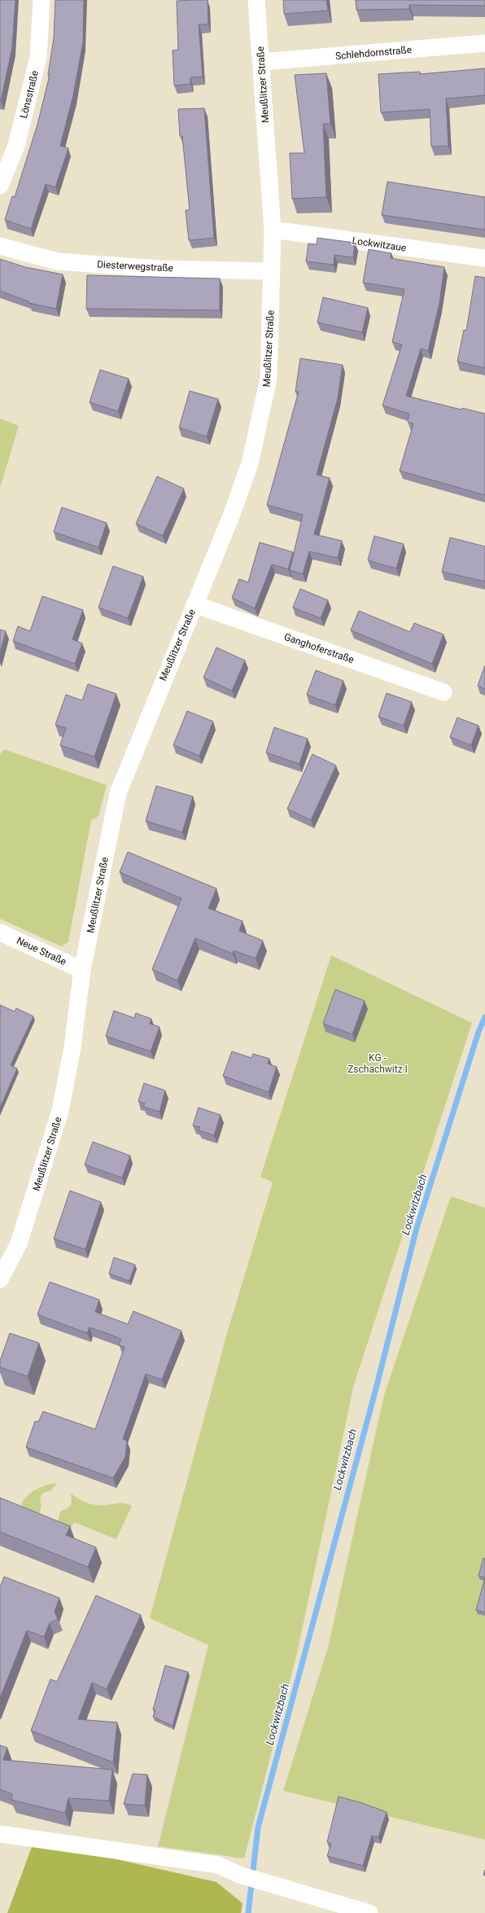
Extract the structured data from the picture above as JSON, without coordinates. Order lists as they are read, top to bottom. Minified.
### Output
{"streets":{"street":["Schlehdornstraße","Meußlitzer Straße","Lönsstraße","Lockwitzaue","Diesterwegstraße","Ganghoferstraße","Neue Straße"]},"crossings":[["Schlehdornstraße","Meußlitzer Straße"],["Meußlitzer Straße","Lockwitzaue"],["Meußlitzer Straße","Diesterwegstraße"],["Meußlitzer Straße","Ganghoferstraße"],["Meußlitzer Straße","Neue Straße"]],"water":["Lockwitzbach"],"parks":["KG - Zschachwitz I"]}
